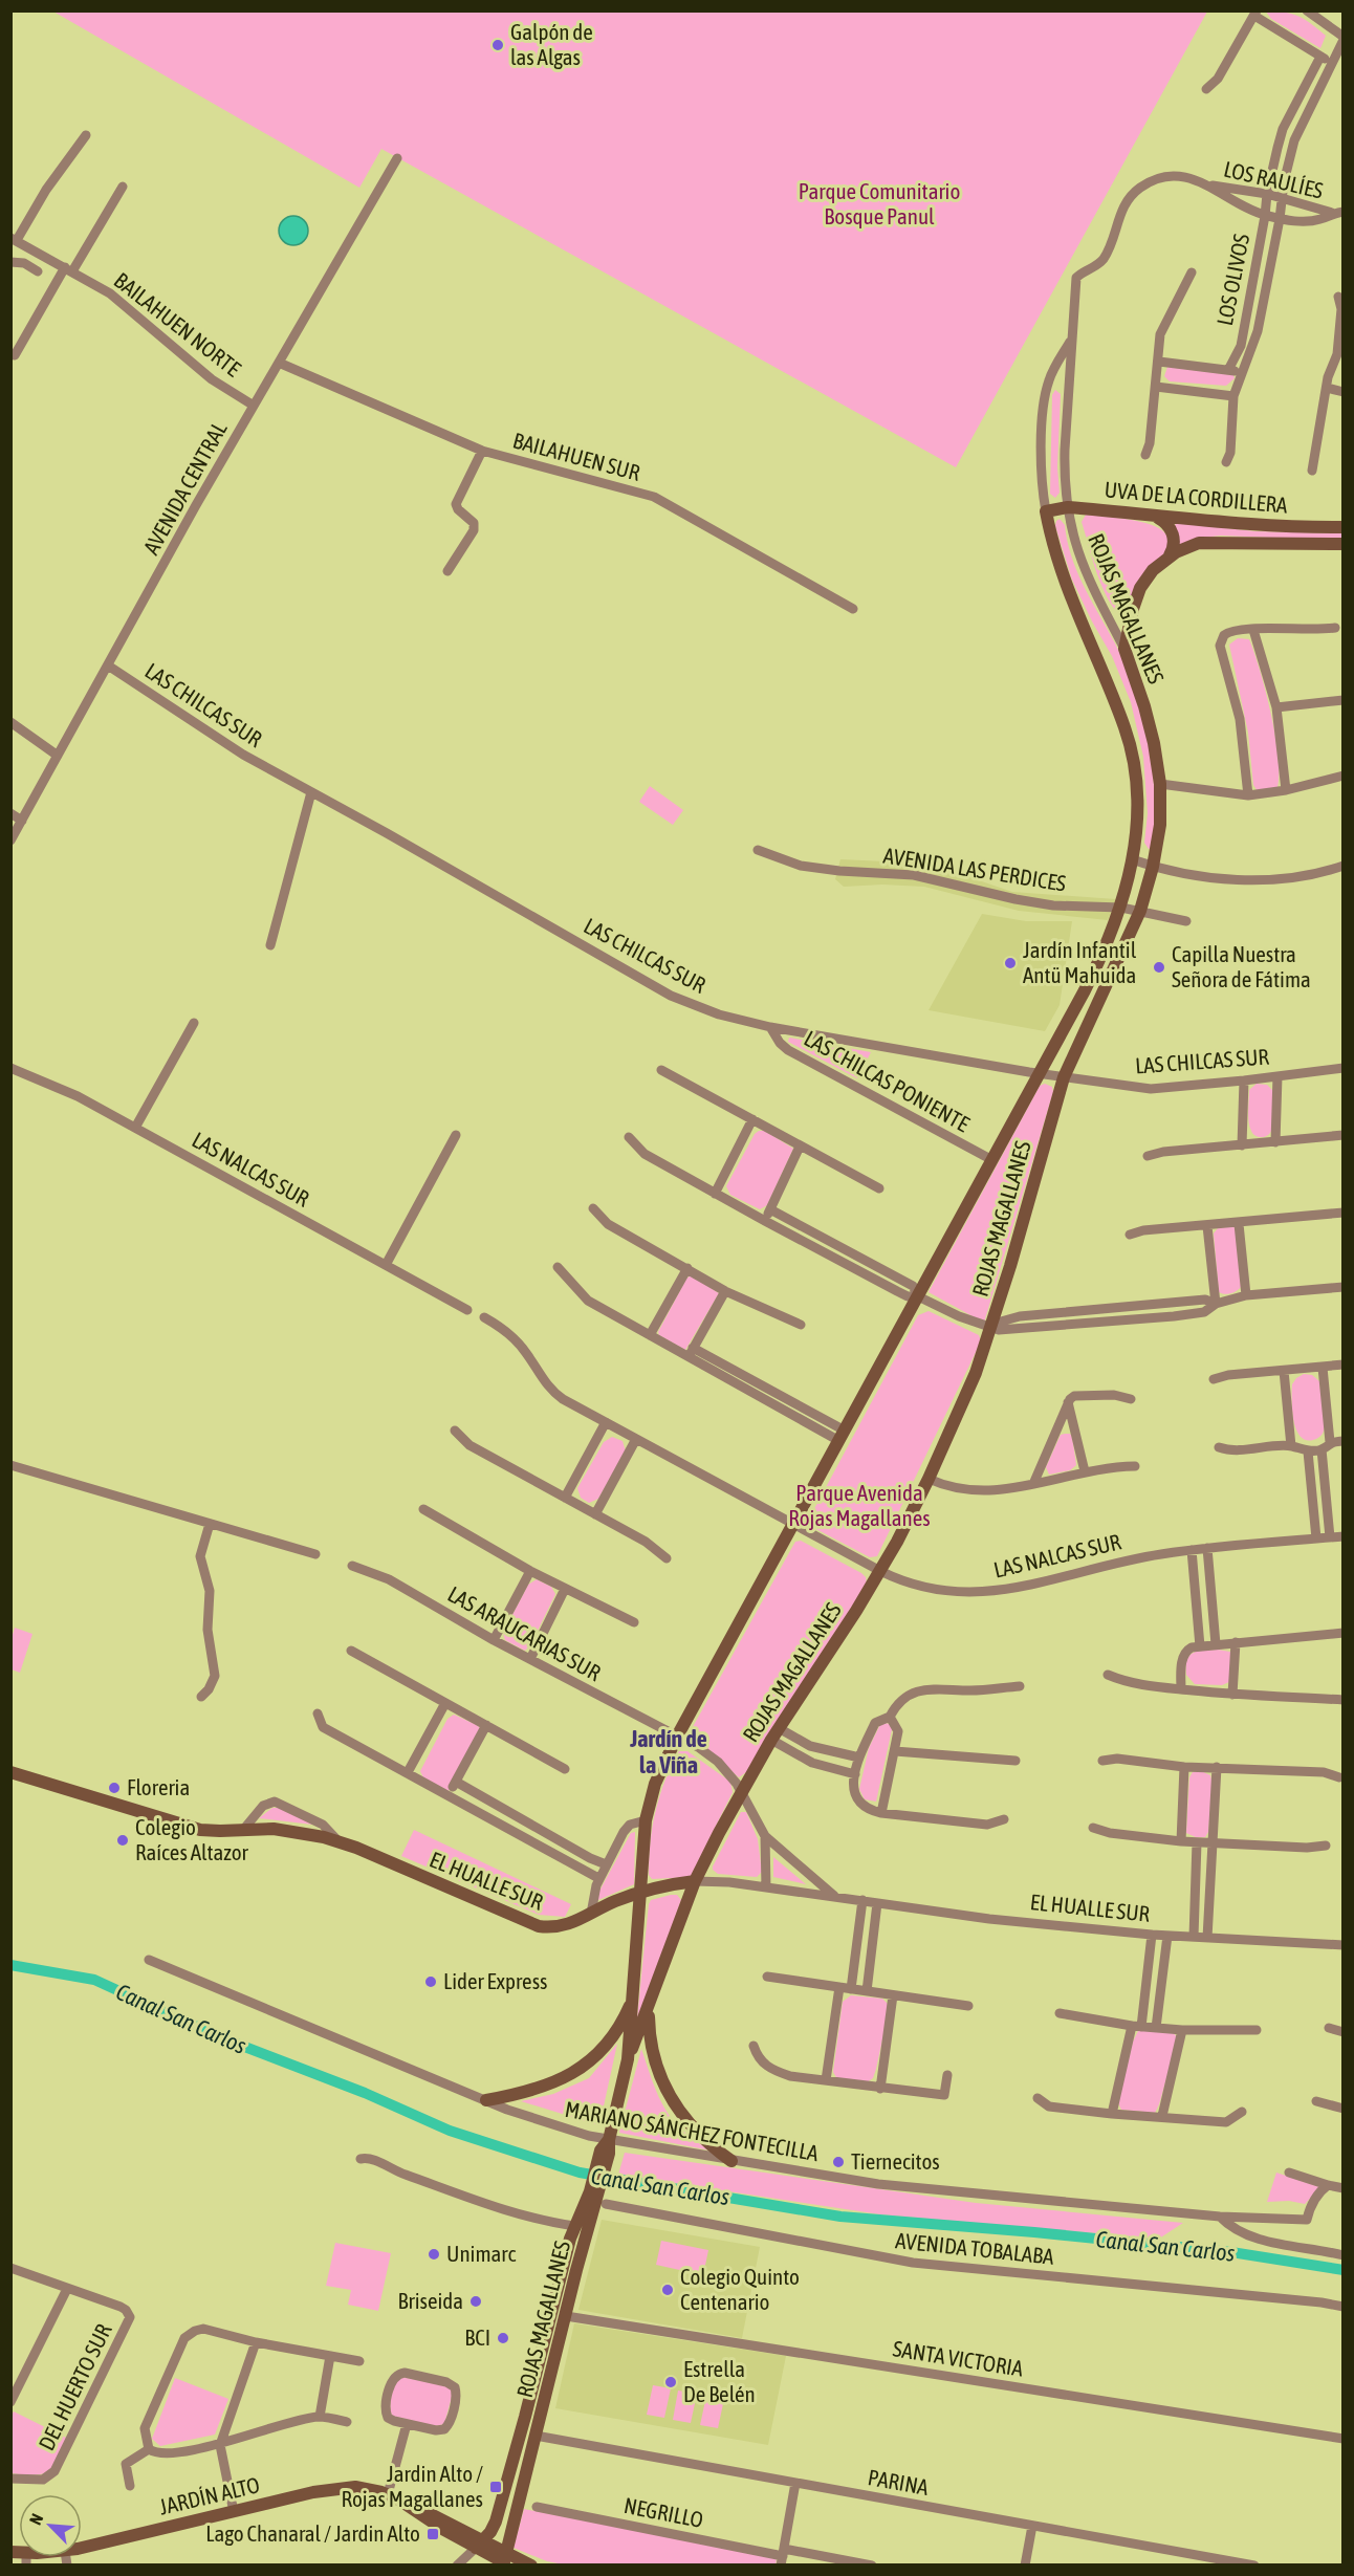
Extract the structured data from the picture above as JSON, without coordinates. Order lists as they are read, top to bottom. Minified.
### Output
{"streets":{"street":["LOS RAULÍES","LOS OLIVOS","BAILAHUEN NORTE","BAILAHUEN SUR","AVENIDA CENTRAL","UVA DE LA CORDILLERA","ROJAS MAGALLANES","LAS CHILCAS SUR","AVENIDA LAS PERDICES","LAS CHILCAS PONIENTE","LAS NALCAS SUR","LAS ARAUCARIAS SUR","EL HUALLE SUR","MARIANO SÁNCHEZ FONTECILLA","AVENIDA TOBALABA","SANTA VICTORIA","DEL HUERTO SUR","PARINA","JARDÍN ALTO","NEGRILLO"]},"crossings":[["LOS RAULÍES","LOS OLIVOS"],["LOS RAULÍES","ROJAS MAGALLANES"],["BAILAHUEN NORTE","AVENIDA CENTRAL"],["BAILAHUEN SUR","AVENIDA CENTRAL"],["AVENIDA CENTRAL","LAS CHILCAS SUR"],["UVA DE LA CORDILLERA","ROJAS MAGALLANES"],["ROJAS MAGALLANES","LAS CHILCAS SUR"],["ROJAS MAGALLANES","AVENIDA LAS PERDICES"],["ROJAS MAGALLANES","LAS CHILCAS PONIENTE"],["ROJAS MAGALLANES","LAS NALCAS SUR"],["ROJAS MAGALLANES","LAS ARAUCARIAS SUR"],["ROJAS MAGALLANES","EL HUALLE SUR"],["ROJAS MAGALLANES","MARIANO SÁNCHEZ FONTECILLA"],["ROJAS MAGALLANES","SANTA VICTORIA"],["ROJAS MAGALLANES","PARINA"],["ROJAS MAGALLANES","JARDÍN ALTO"],["LAS CHILCAS SUR","LAS CHILCAS PONIENTE"]],"districts":["Jardín de la Viña"],"water":["Canal San Carlos"],"parks":["Parque Comunitario Bosque Panul","Parque Avenida Rojas Magallanes"],"places":{"other":["Galpón de las Algas","Jardín Infantil Antü Mahuida","Capilla Nuestra Señora de Fátima","Floreria","Colegio Raíces Altazor","Lider Express","Tiernecitos","Unimarc","Colegio Quinto Centenario","Briseida","BCI","Estrella De Belén"],"transit":["Jardin Alto / Rojas Magallanes","Lago Chanaral / Jardin Alto"]},"north":"top left"}
